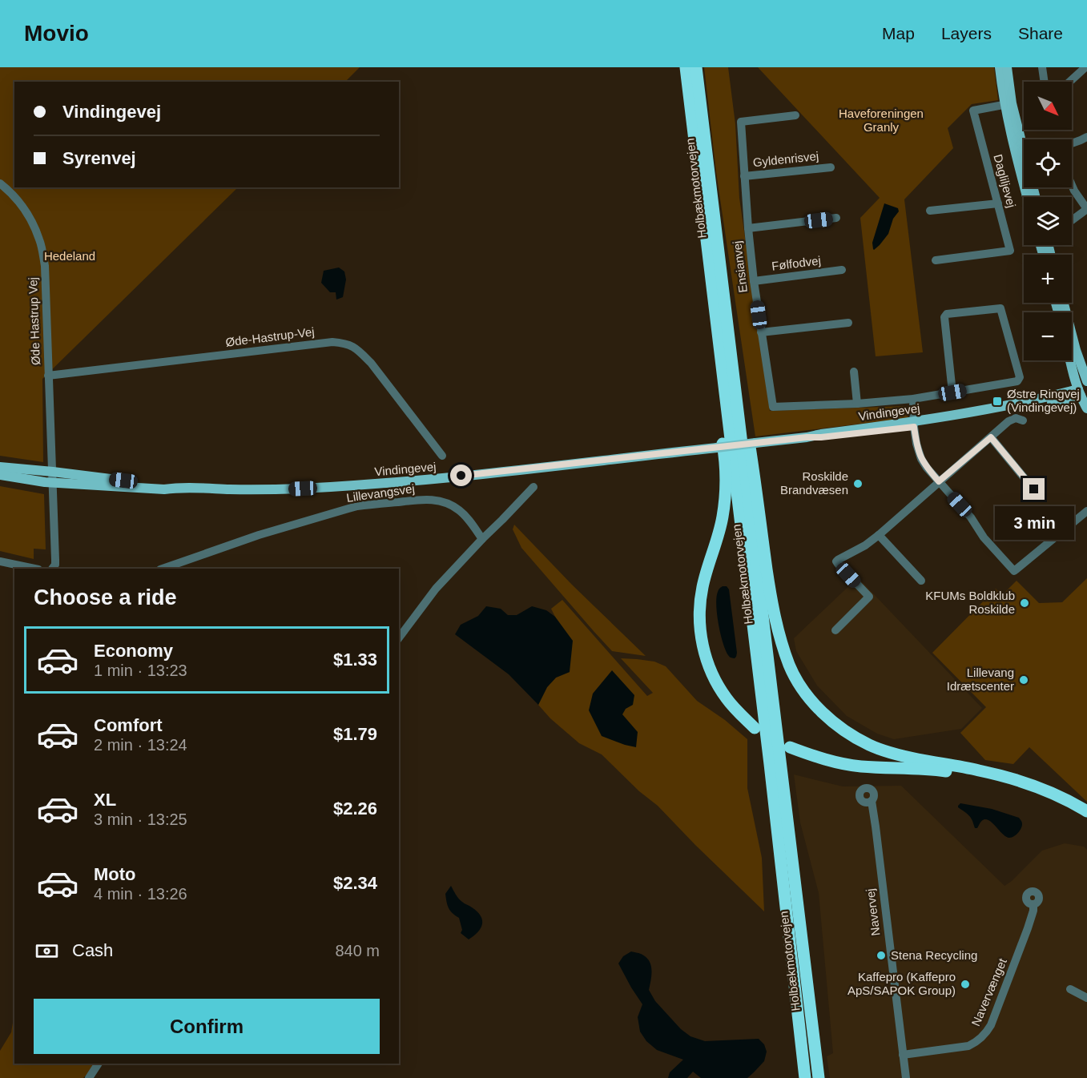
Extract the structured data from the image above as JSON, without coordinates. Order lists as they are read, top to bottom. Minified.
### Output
{"streets":{"highway":["Holbækmotorvejen"],"main road":["Vindingevej"],"street":["Gyldenrisvej","Dagliljevej","Følfodvej","Ensianvej","Øde Hastrup Vej","Øde-Hastrup-Vej","Lillevangsvej","Navervej","Navervænget"]},"crossings":[["Gyldenrisvej","Ensianvej"],["Følfodvej","Ensianvej"],["Øde Hastrup Vej","Øde-Hastrup-Vej"],["Øde Hastrup Vej","Vindingevej"],["Navervej","Navervænget"]],"parks":["Haveforeningen Granly","Hedeland"],"places":{"transit":["Østre Ringvej (Vindingevej)"],"other":["Roskilde Brandvæsen","KFUMs Boldklub Roskilde","Lillevang Idrætscenter","Stena Recycling","Kaffepro (Kaffepro ApS/SAPOK Group)"]},"north":"bottom right","page":{"header":"Movio","nav":["Map","Layers","Share"],"map_buttons":["+","−"],"banner":["Vindingevej","Syrenvej"],"bubble":"3 min","heading":"Choose a ride","list":[{"name":"Economy","note":"1 min · 13:23","value":"$1.33"},{"name":"Comfort","note":"2 min · 13:24","value":"$1.79"},{"name":"XL","note":"3 min · 13:25","value":"$2.26"},{"name":"Moto","note":"4 min · 13:26","value":"$2.34"}],"pay":["Cash","840 m"],"buttons":"Confirm"}}
